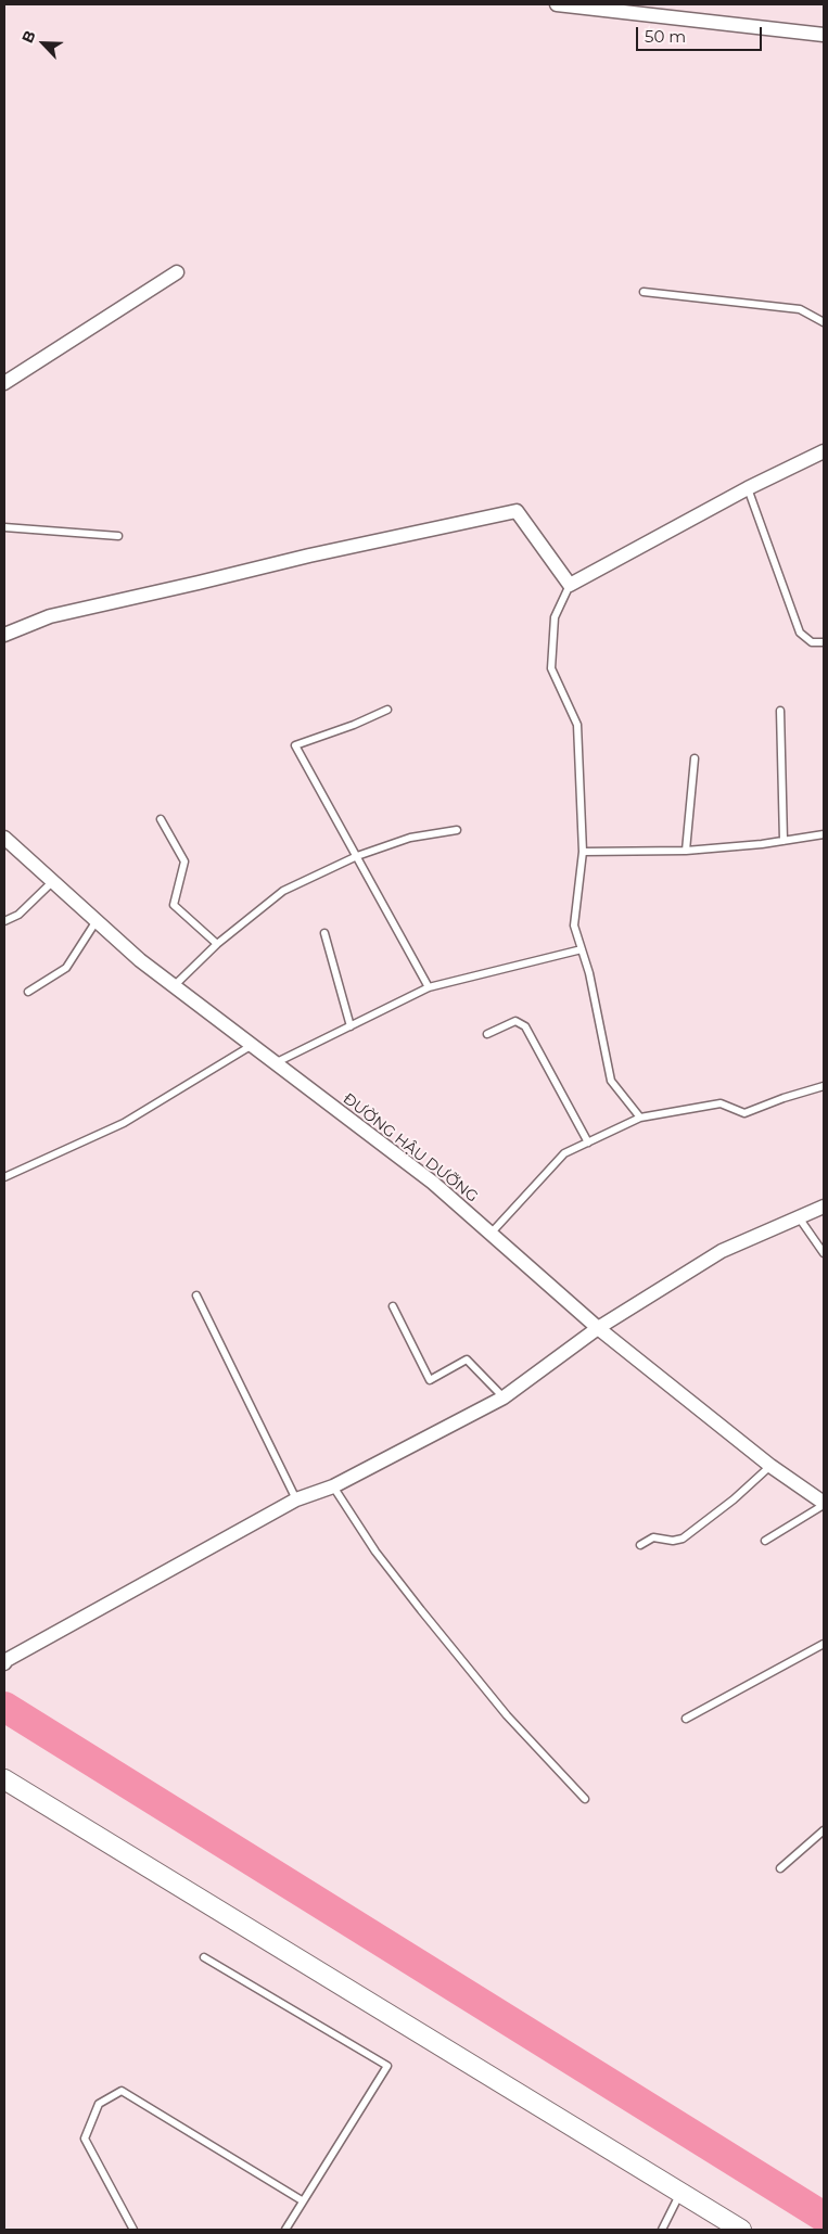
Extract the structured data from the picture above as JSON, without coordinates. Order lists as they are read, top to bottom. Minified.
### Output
{"streets":{"street":["ĐƯỜNG HẬU DƯỠNG"]},"scale_bar":"50 m","north":"top left"}
